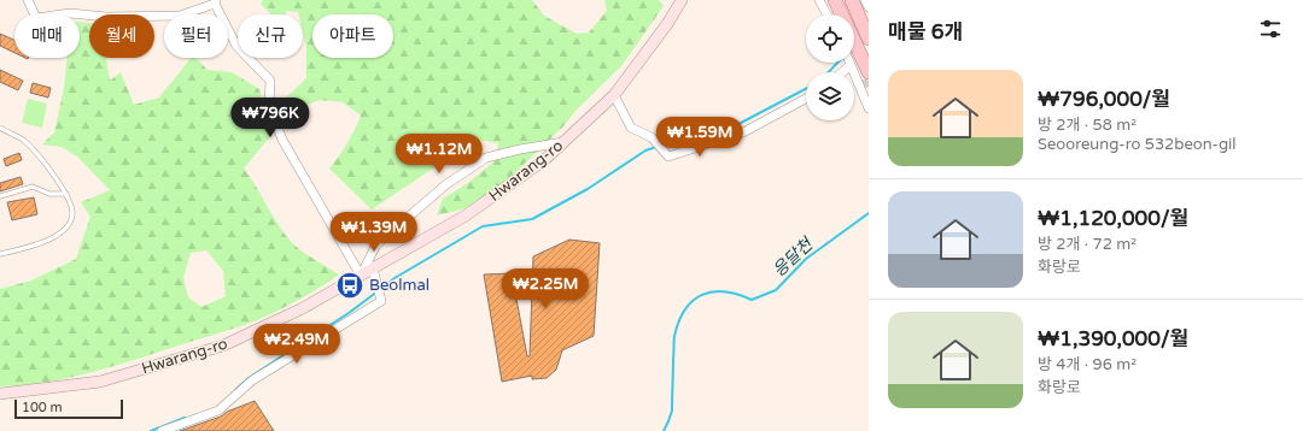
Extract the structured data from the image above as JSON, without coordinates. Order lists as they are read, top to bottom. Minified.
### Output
{"streets":{"main road":["Hwarang-ro"]},"water":["응달천"],"places":{"bus stop":["Beolmal"]},"scale_bar":"100 m","page":{"heading":"매물 6개","chip":["매매","월세","필터","신규","아파트"],"list":[{"name":"₩796,000/월","note":"방 2개 · 58 m² · Seooreung-ro 532beon-gil"},{"name":"₩1,120,000/월","note":"방 2개 · 72 m² · 화랑로"},{"name":"₩1,390,000/월","note":"방 4개 · 96 m² · 화랑로"}],"price":["₩796K","₩1.59M","₩1.12M","₩1.39M","₩2.25M","₩2.49M"],"scale":"100 m"}}
